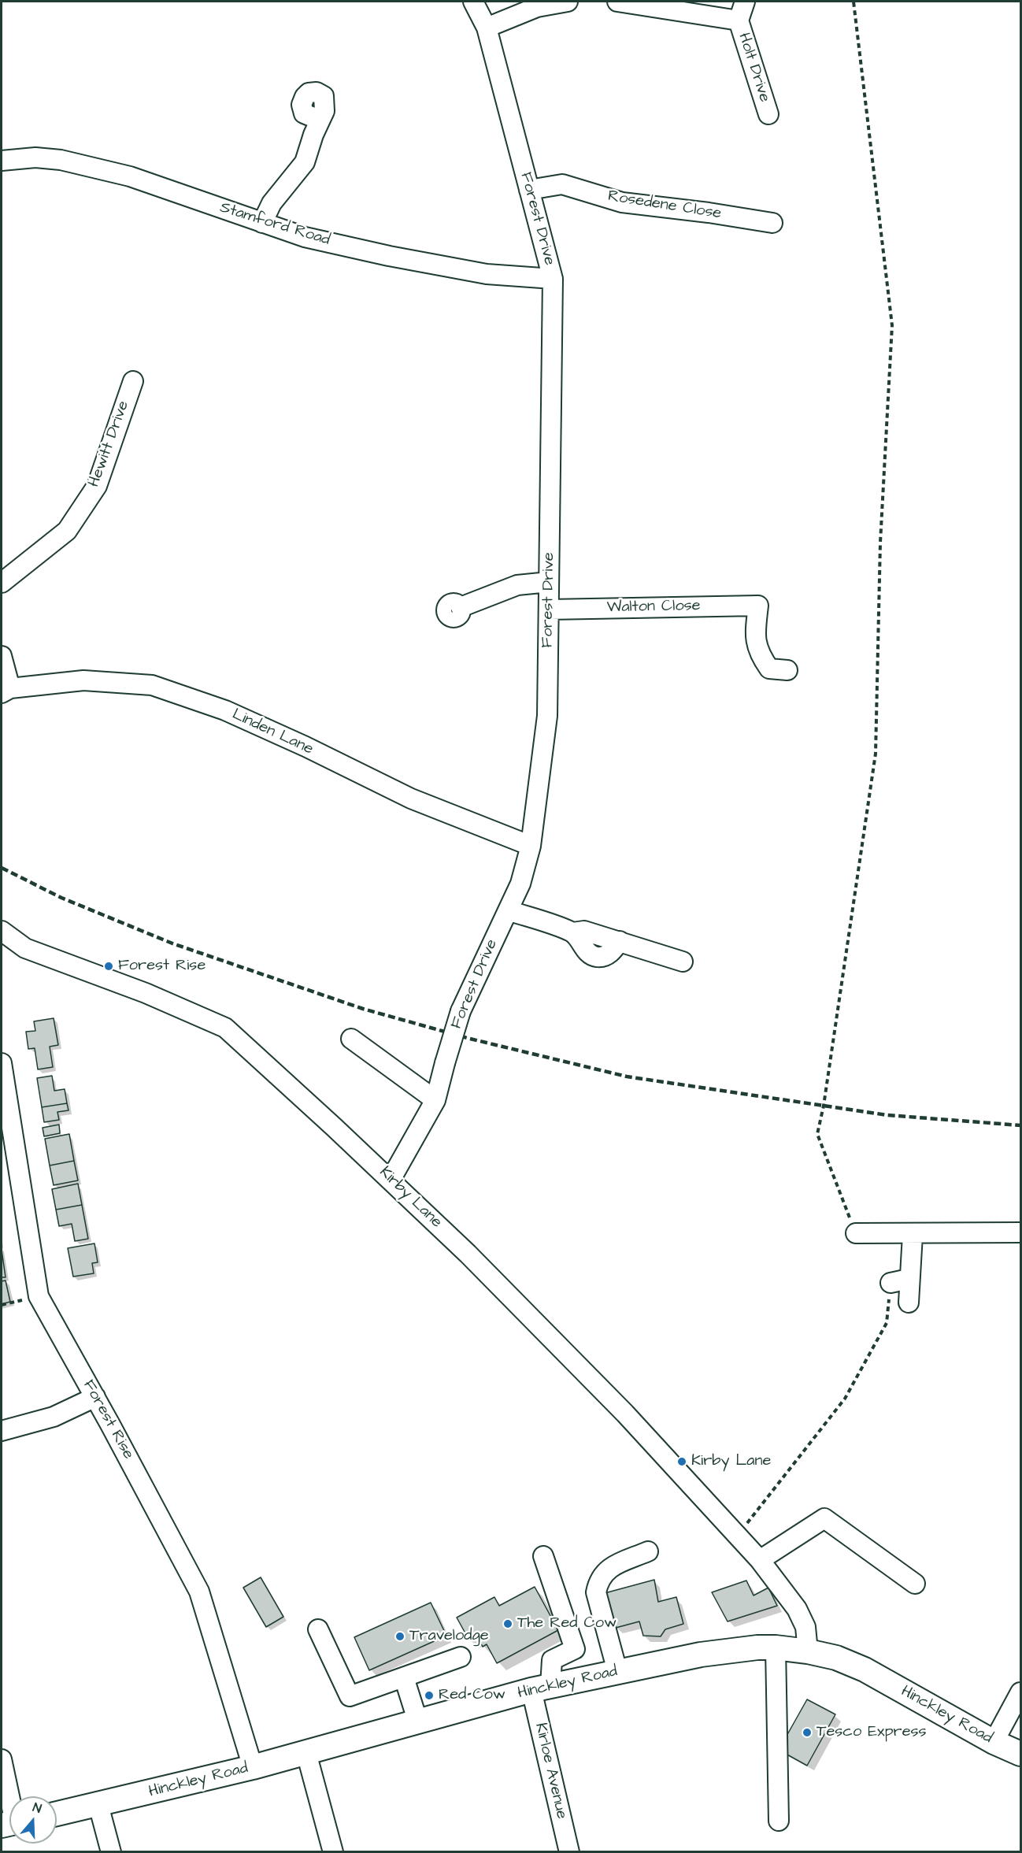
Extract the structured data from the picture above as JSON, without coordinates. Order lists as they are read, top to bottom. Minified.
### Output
{"streets":{"main road":["Hinckley Road"],"street":["Holt Drive","Rosedene Close","Forest Drive","Stamford Road","Hewitt Drive","Walton Close","Linden Lane","Kirby Lane","Forest Rise","Kirloe Avenue"]},"crossings":[["Rosedene Close","Forest Drive"],["Forest Drive","Stamford Road"],["Forest Drive","Walton Close"],["Forest Drive","Linden Lane"],["Forest Drive","Kirby Lane"],["Kirby Lane","Hinckley Road"],["Forest Rise","Hinckley Road"],["Hinckley Road","Kirloe Avenue"]],"places":["Forest Rise","Kirby Lane","The Red Cow","Travelodge","Red Cow","Tesco Express"],"north":"top"}
